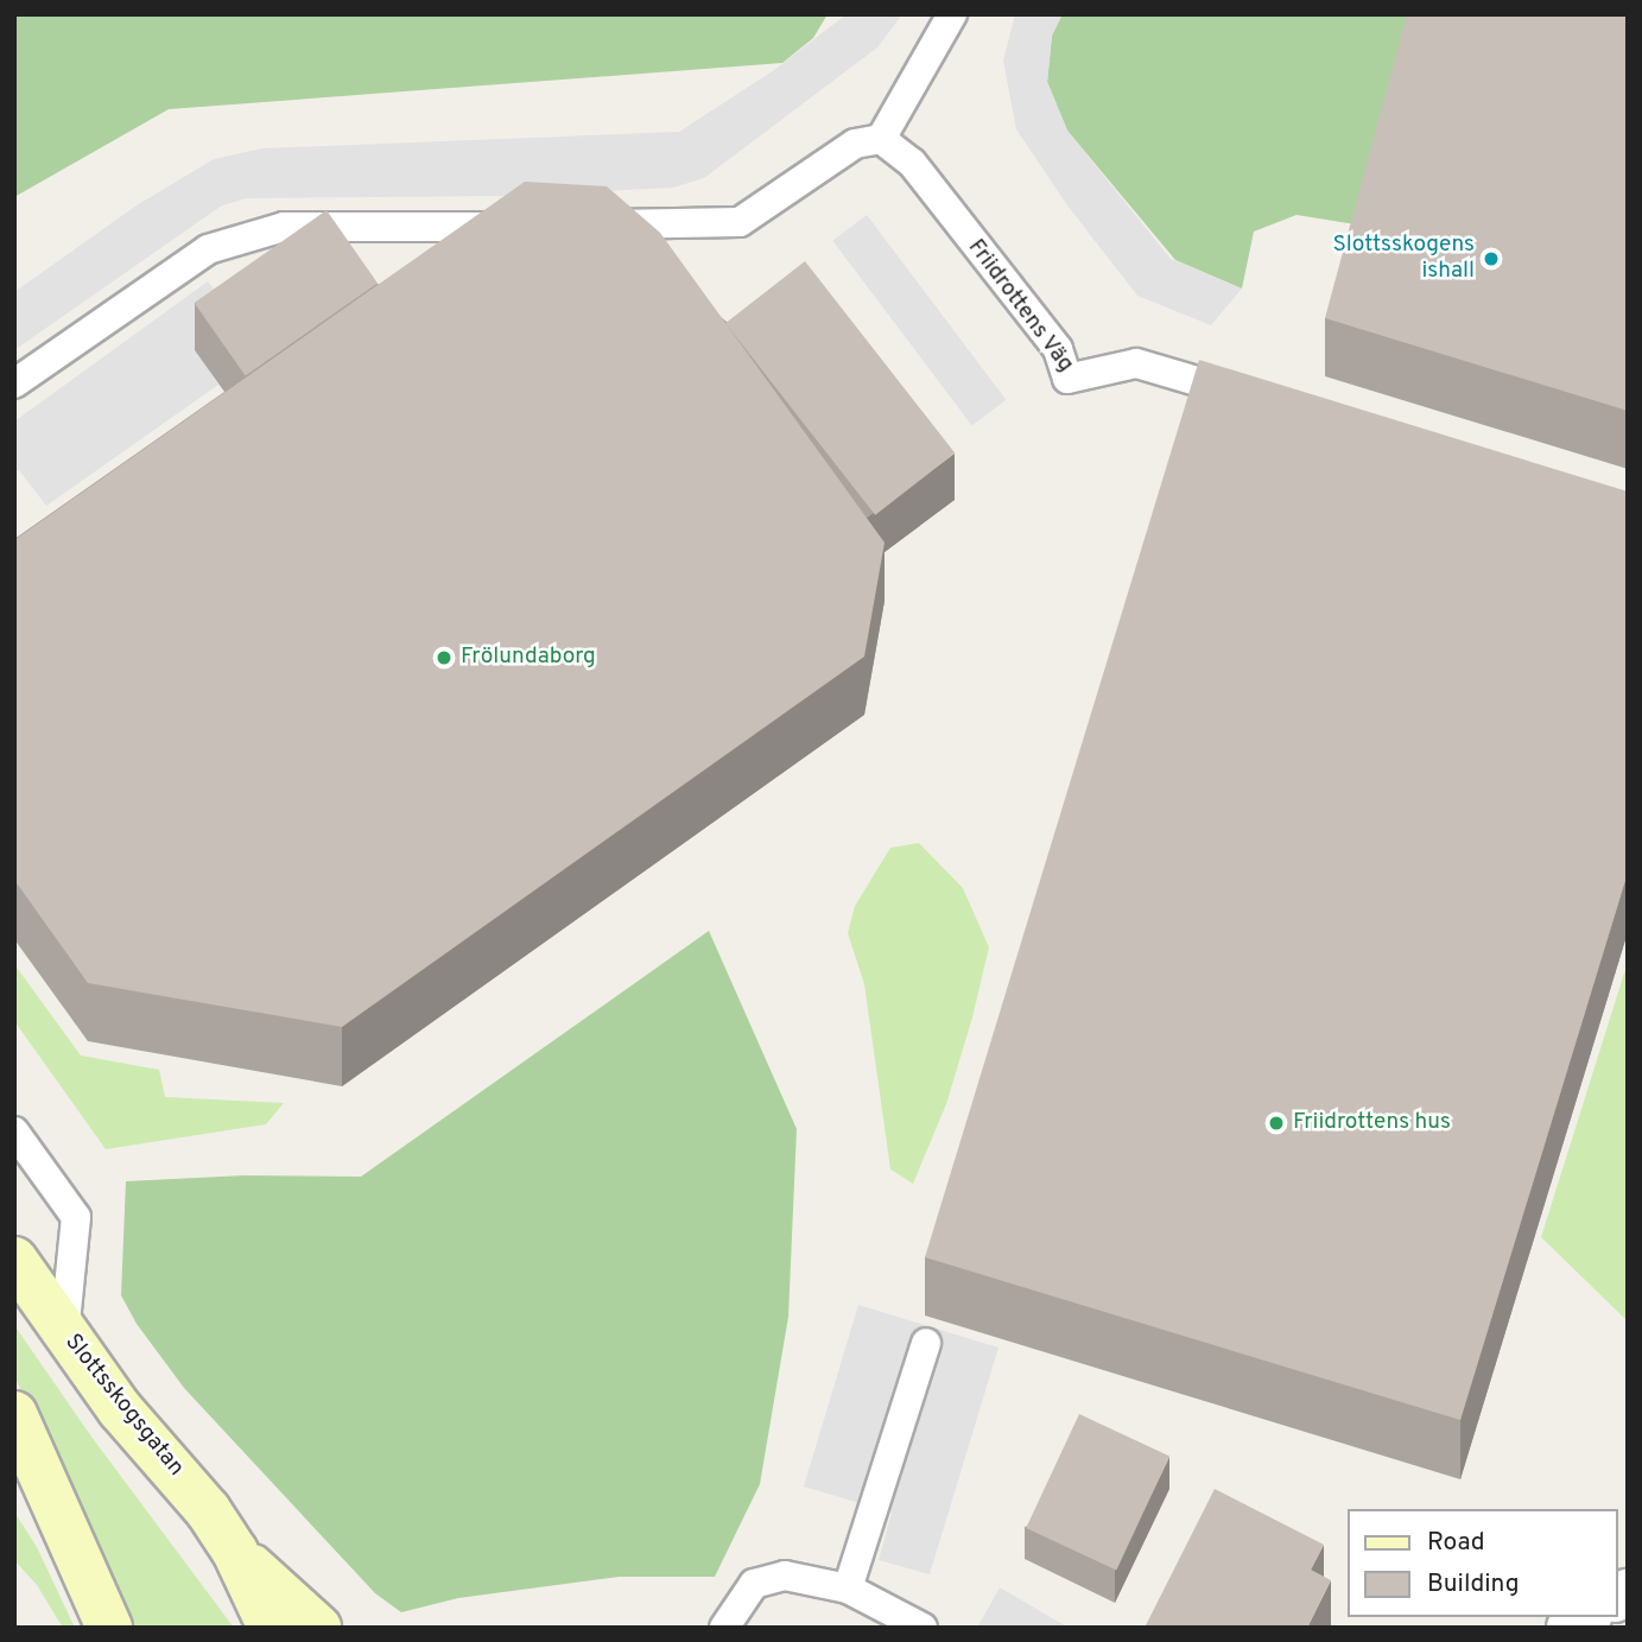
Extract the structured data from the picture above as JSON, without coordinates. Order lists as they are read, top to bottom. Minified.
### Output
{"streets":{"main road":["Slottsskogsgatan"],"lane":["Friidrottens Väg"]},"places":["Slottsskogens ishall","Frölundaborg","Friidrottens hus"],"legend":["Road","Building"]}
